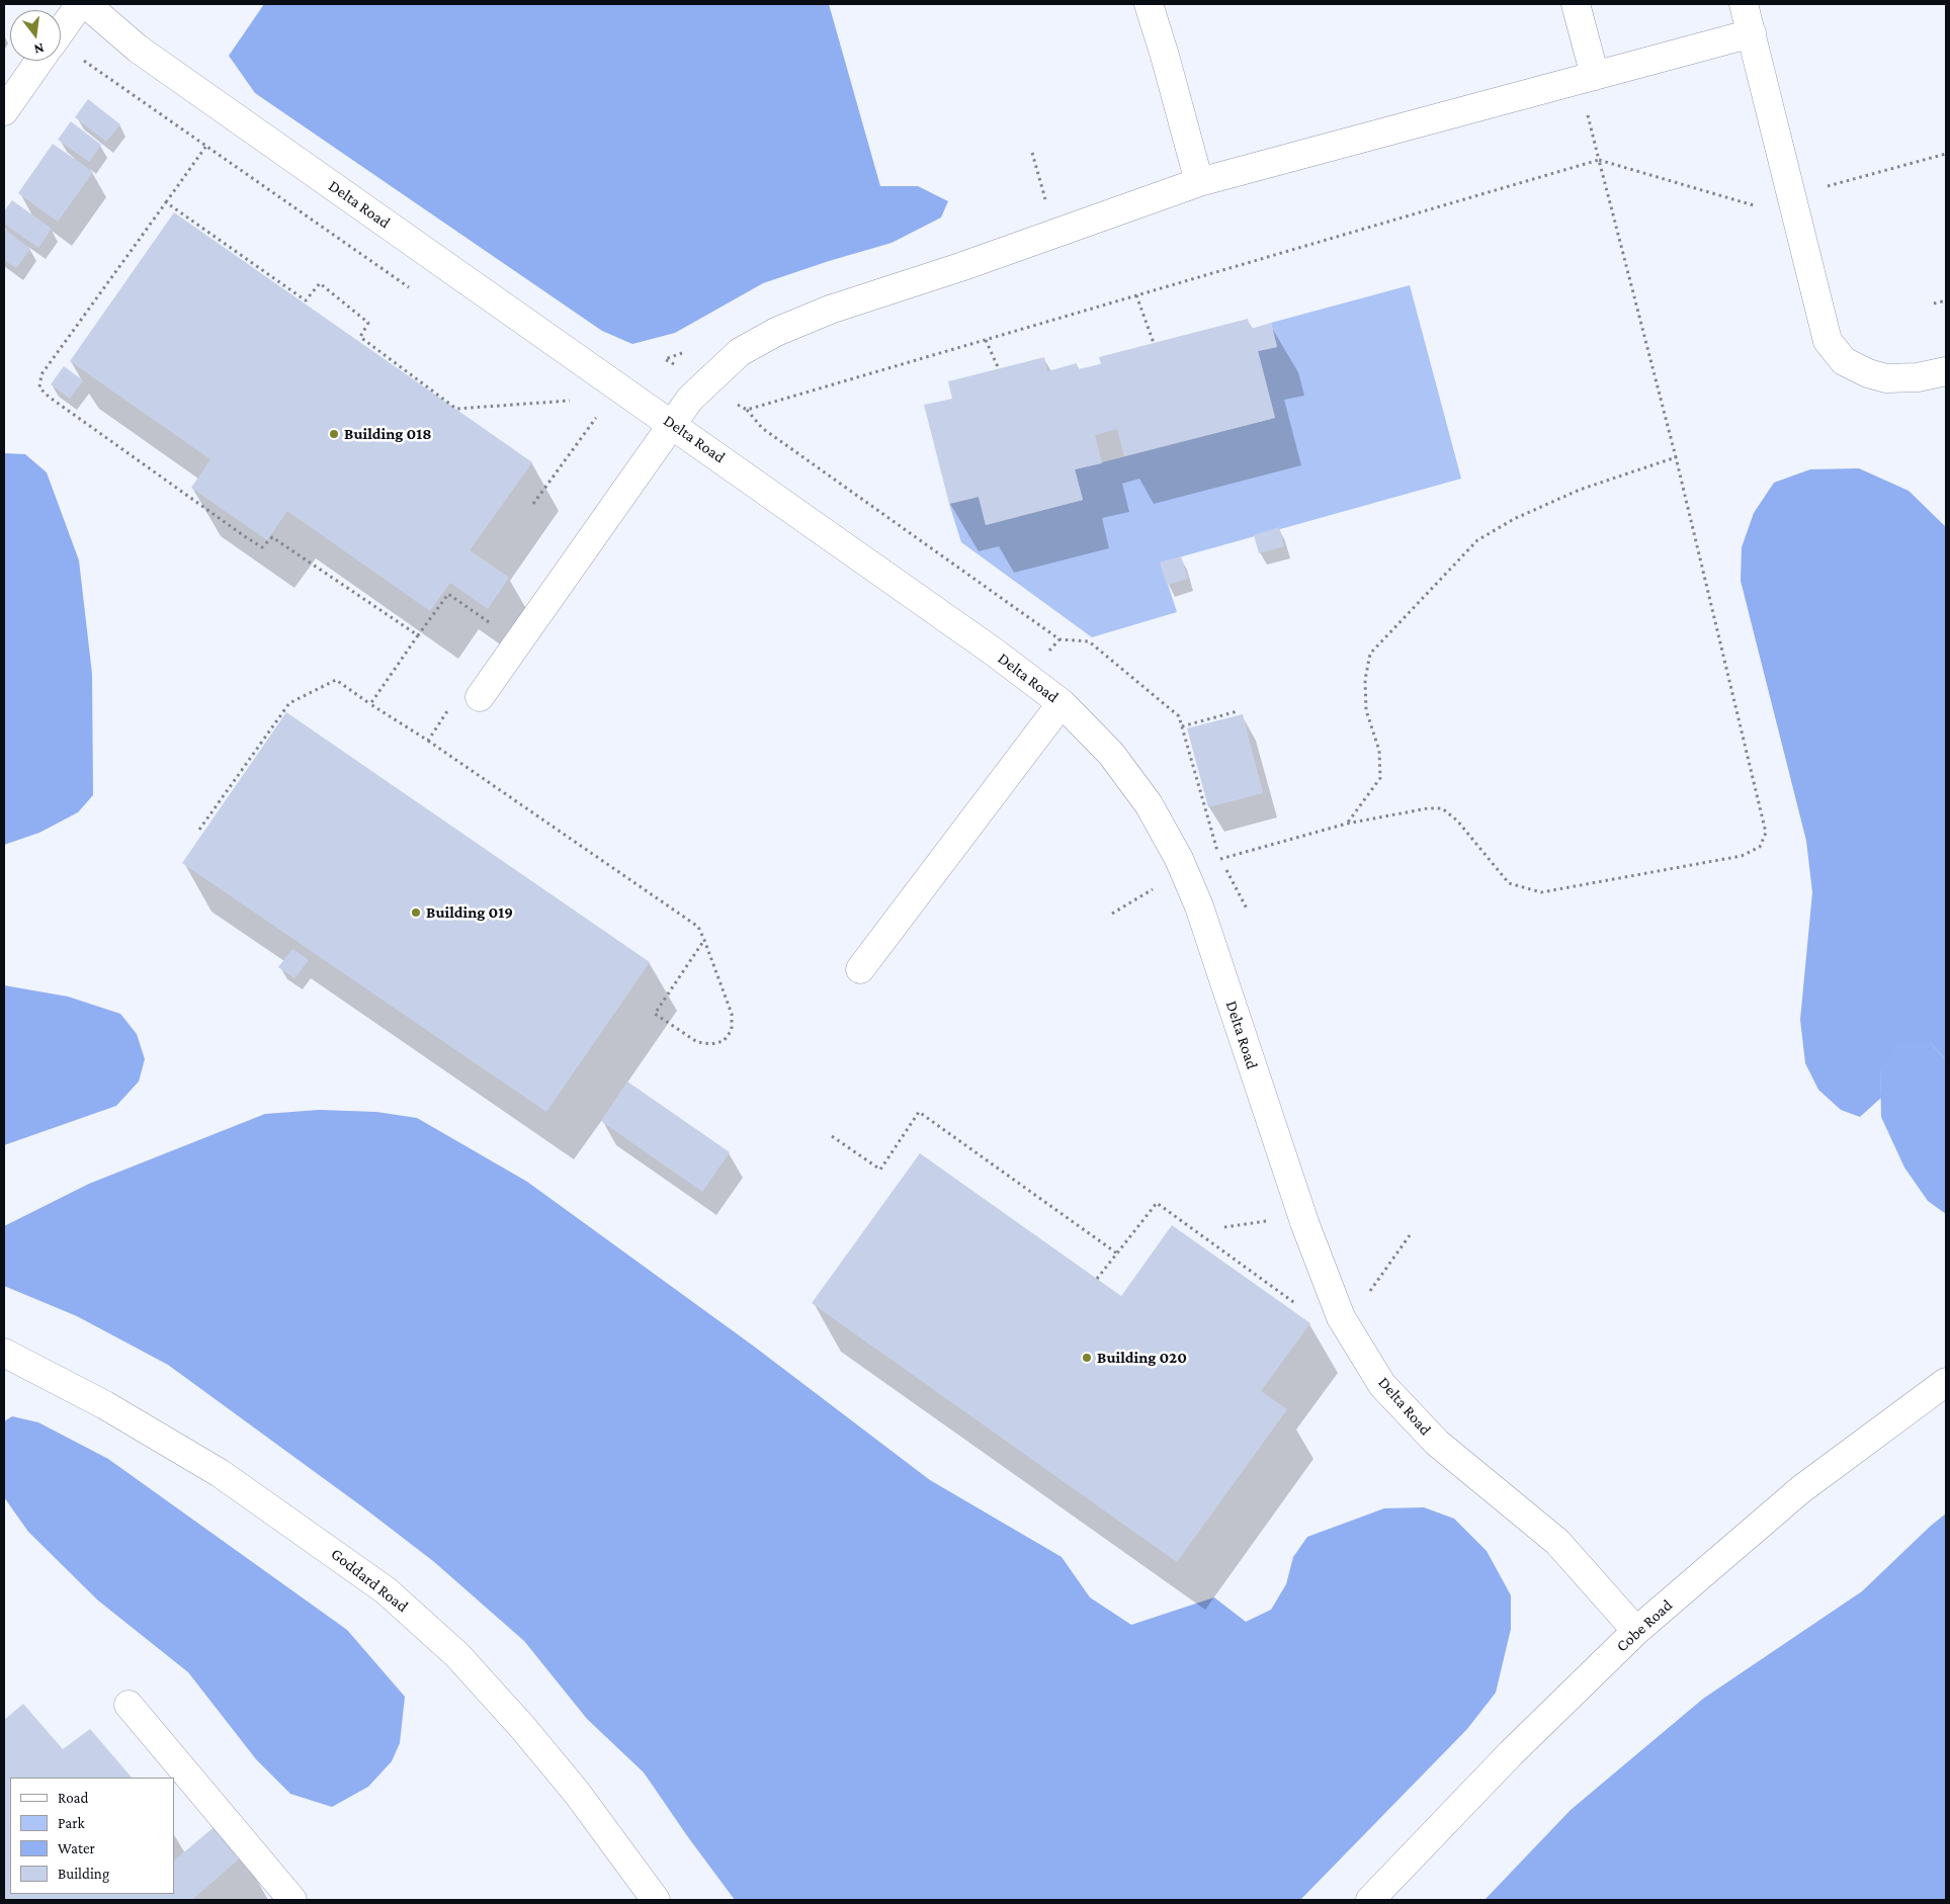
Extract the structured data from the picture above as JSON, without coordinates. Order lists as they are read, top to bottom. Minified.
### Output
{"streets":{"street":["Delta Road","Goddard Road","Cobe Road"]},"crossings":[["Delta Road","Cobe Road"]],"places":["Building 018","Building 019","Building 020"],"legend":["Road","Park","Water","Building"],"north":"bottom"}
